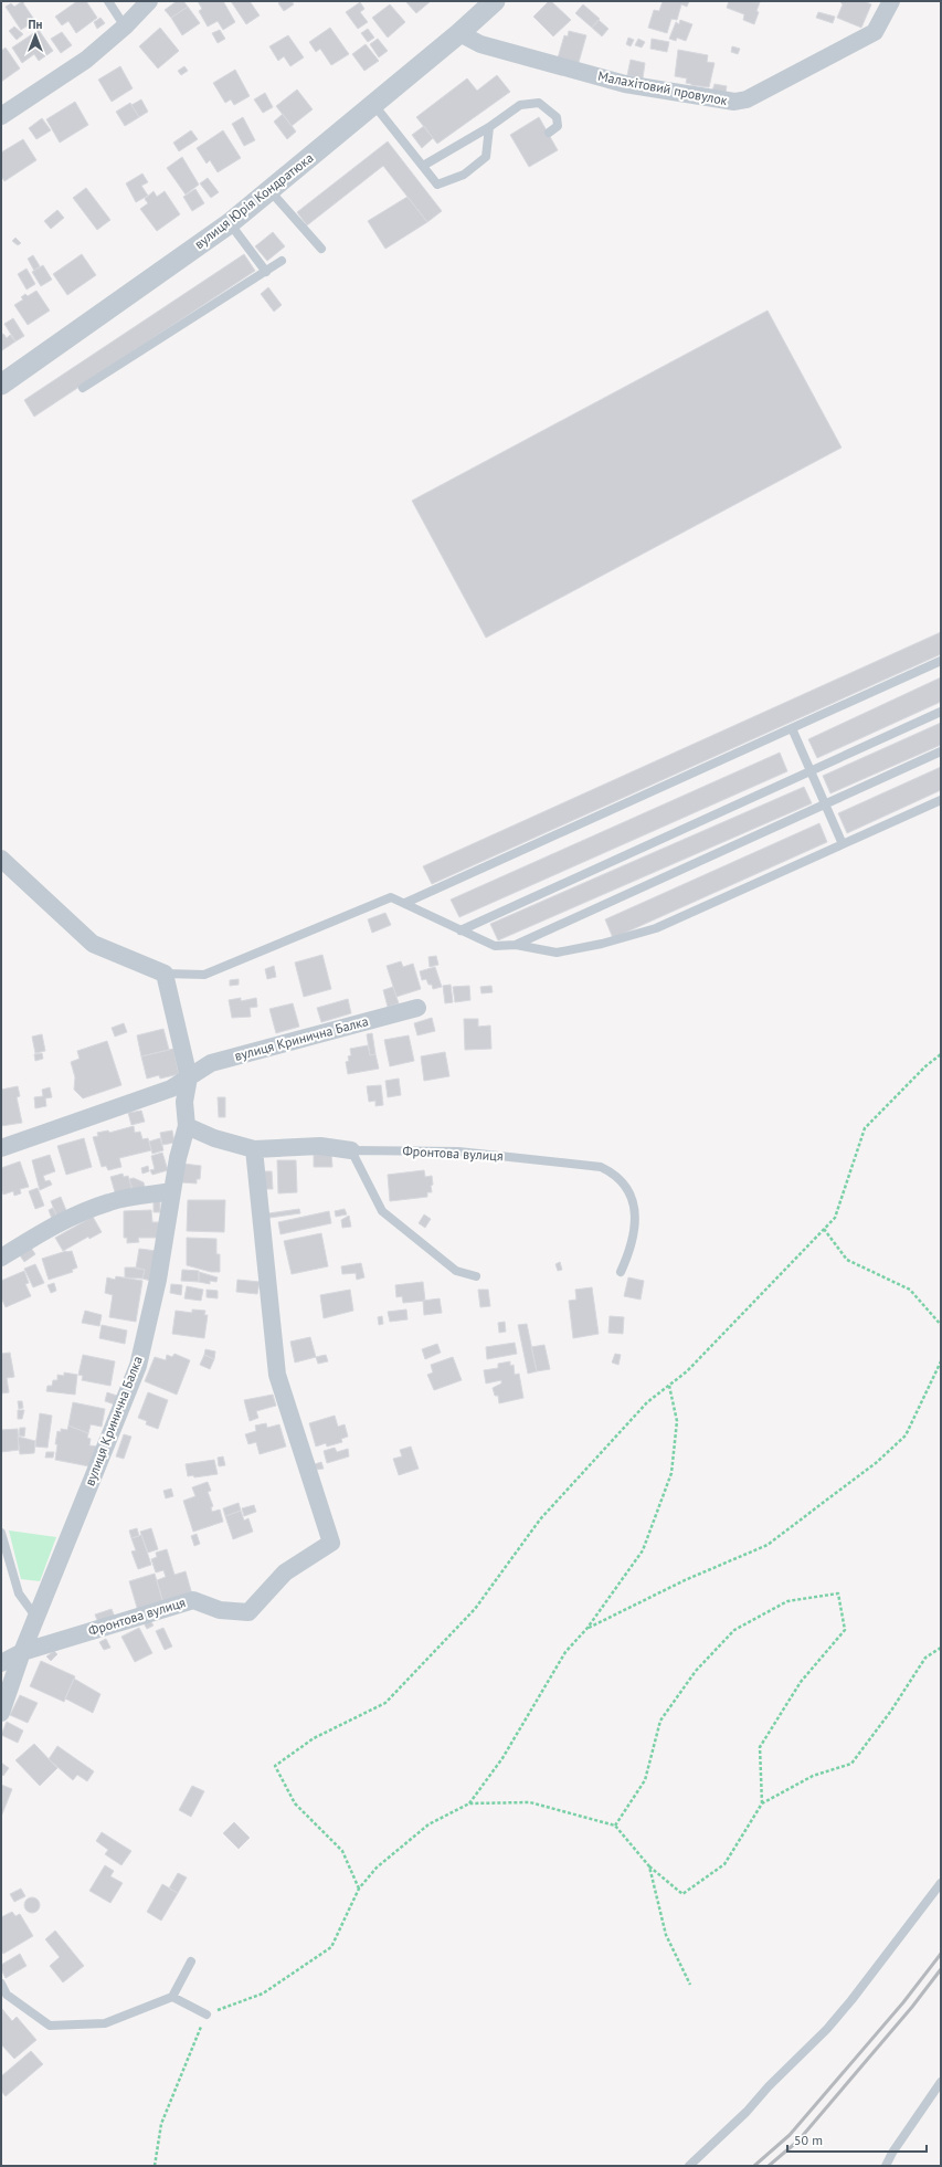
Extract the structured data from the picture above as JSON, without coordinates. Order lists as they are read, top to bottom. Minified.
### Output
{"streets":{"street":["Малахітовий провулок","вулиця Юрія Кондратюка","вулиця Кринична Балка","Фронтова вулиця"]},"crossings":[["Малахітовий провулок","вулиця Юрія Кондратюка"],["вулиця Кринична Балка","Фронтова вулиця"]],"scale_bar":"50 m","north":"top"}
